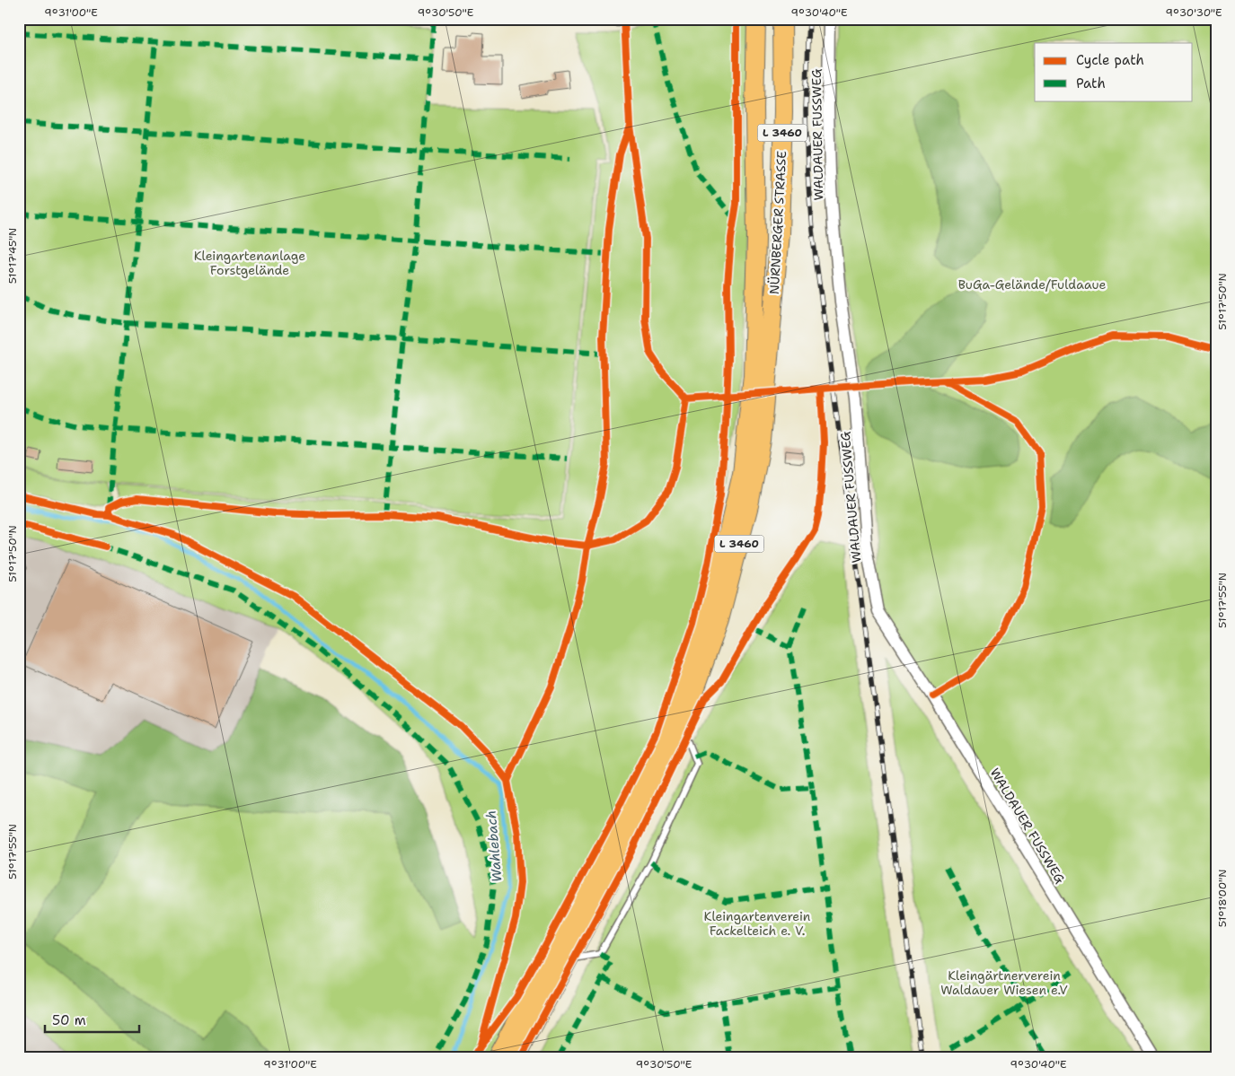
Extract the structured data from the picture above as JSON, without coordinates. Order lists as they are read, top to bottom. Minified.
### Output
{"streets":{"main road":["L 3460","NÜRNBERGER STRASSE"],"street":["WALDAUER FUSSWEG"]},"crossings":[["L 3460","NÜRNBERGER STRASSE"]],"water":["Wahlebach"],"parks":["Kleingartenanlage Forstgelände","BuGa-Gelände/Fuldaaue","Kleingartenverein Fackelteich e. V.","Kleingärtnerverein Waldauer Wiesen e.V"],"legend":["Cycle path","Path"],"scale_bar":"50 m","coordinates":["9°31'00\"E","9°30'50\"E","9°30'40\"E","9°30'30\"E","51°17'45\"N","51°17'50\"N","51°17'55\"N","51°18'00\"N"]}
